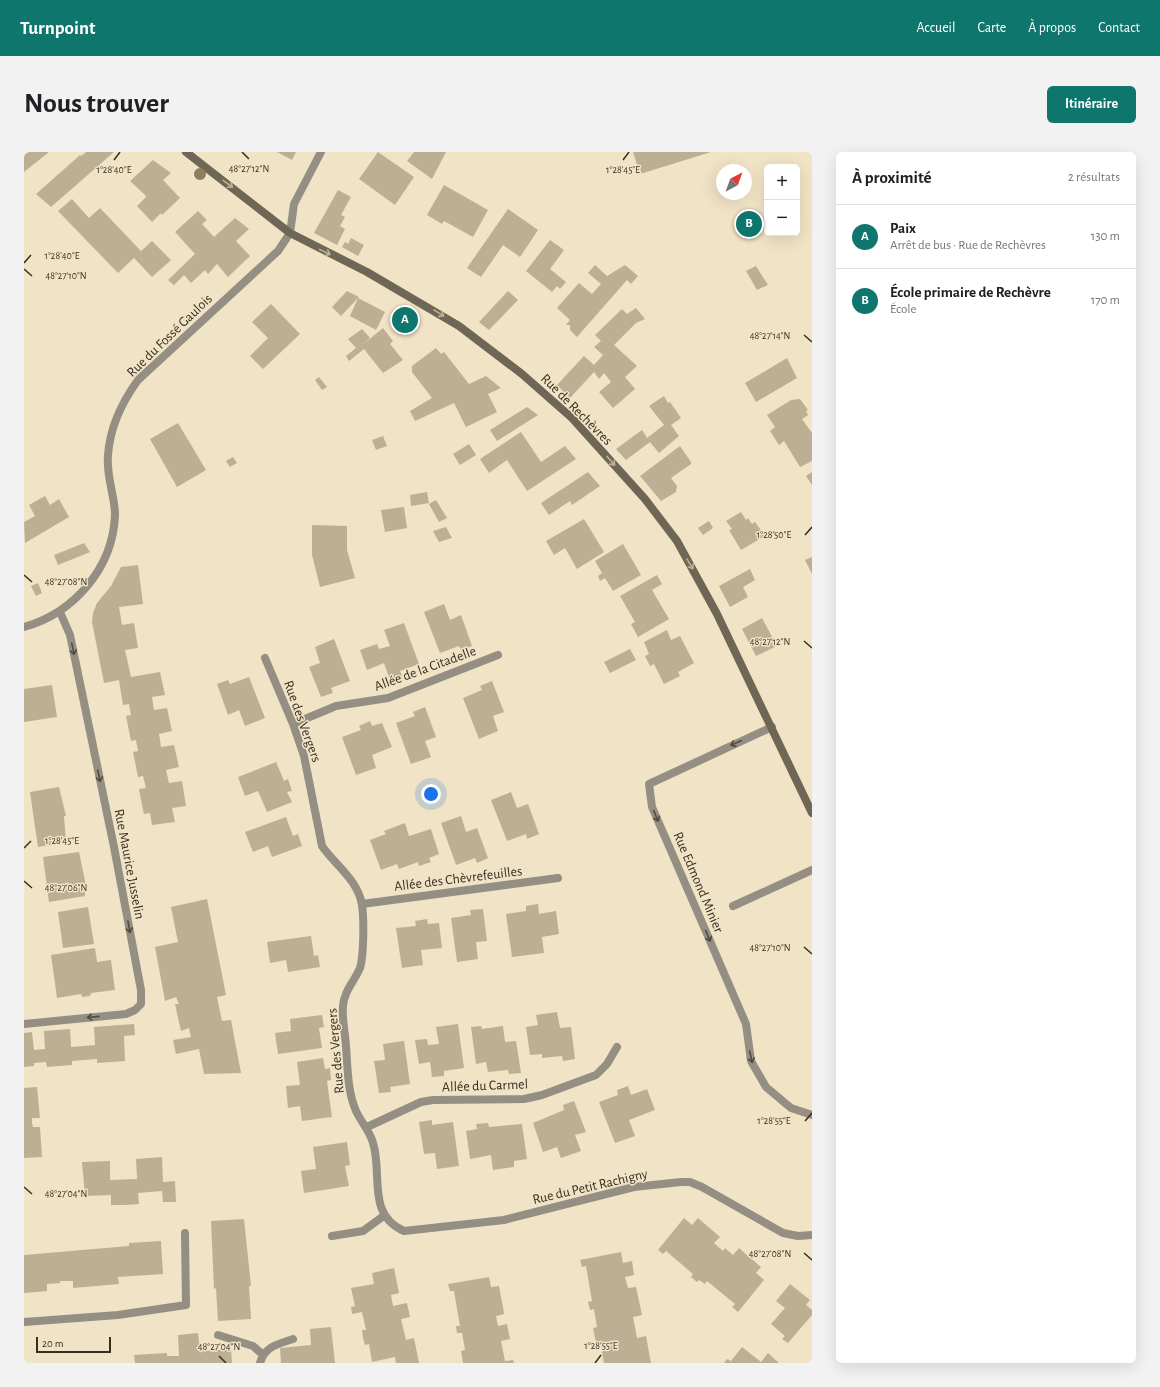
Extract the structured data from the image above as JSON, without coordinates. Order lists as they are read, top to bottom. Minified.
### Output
{"streets":{"street":["Rue du Fossé Gaulois","Rue de Rechèvres","Allée de la Citadelle","Rue des Vergers","Rue Maurice Jusselin","Allée des Chèvrefeuilles","Rue Edmond Minier","Allée du Carmel","Rue du Petit Rachigny"]},"crossings":[["Rue du Fossé Gaulois","Rue de Rechèvres"],["Rue du Fossé Gaulois","Rue Maurice Jusselin"],["Rue de Rechèvres","Rue Edmond Minier"],["Allée de la Citadelle","Rue des Vergers"],["Rue des Vergers","Allée des Chèvrefeuilles"],["Rue des Vergers","Allée du Carmel"],["Rue des Vergers","Rue du Petit Rachigny"]],"one_way":["Rue de Rechèvres"],"scale_bar":"20 m","north":"top right","page":{"header":"Turnpoint","nav":["Accueil","Carte","À propos","Contact"],"buttons":"Itinéraire","title":"Nous trouver","heading":["À proximité","2 résultats"],"map_buttons":["+","−"],"list":[{"mark":"A","name":"Paix","note":"Arrêt de bus · Rue de Rechèvres","value":"130 m"},{"mark":"B","name":"École primaire de Rechèvre","note":"École","value":"170 m"}],"pins":["B","A"],"scale":"20 m"},"coordinates":["48°27'12\"N","1°28'40\"E","1°28'45\"E","48°27'10\"N","48°27'14\"N","1°28'50\"E","48°27'08\"N","48°27'06\"N","1°28'55\"E","48°27'04\"N"]}
